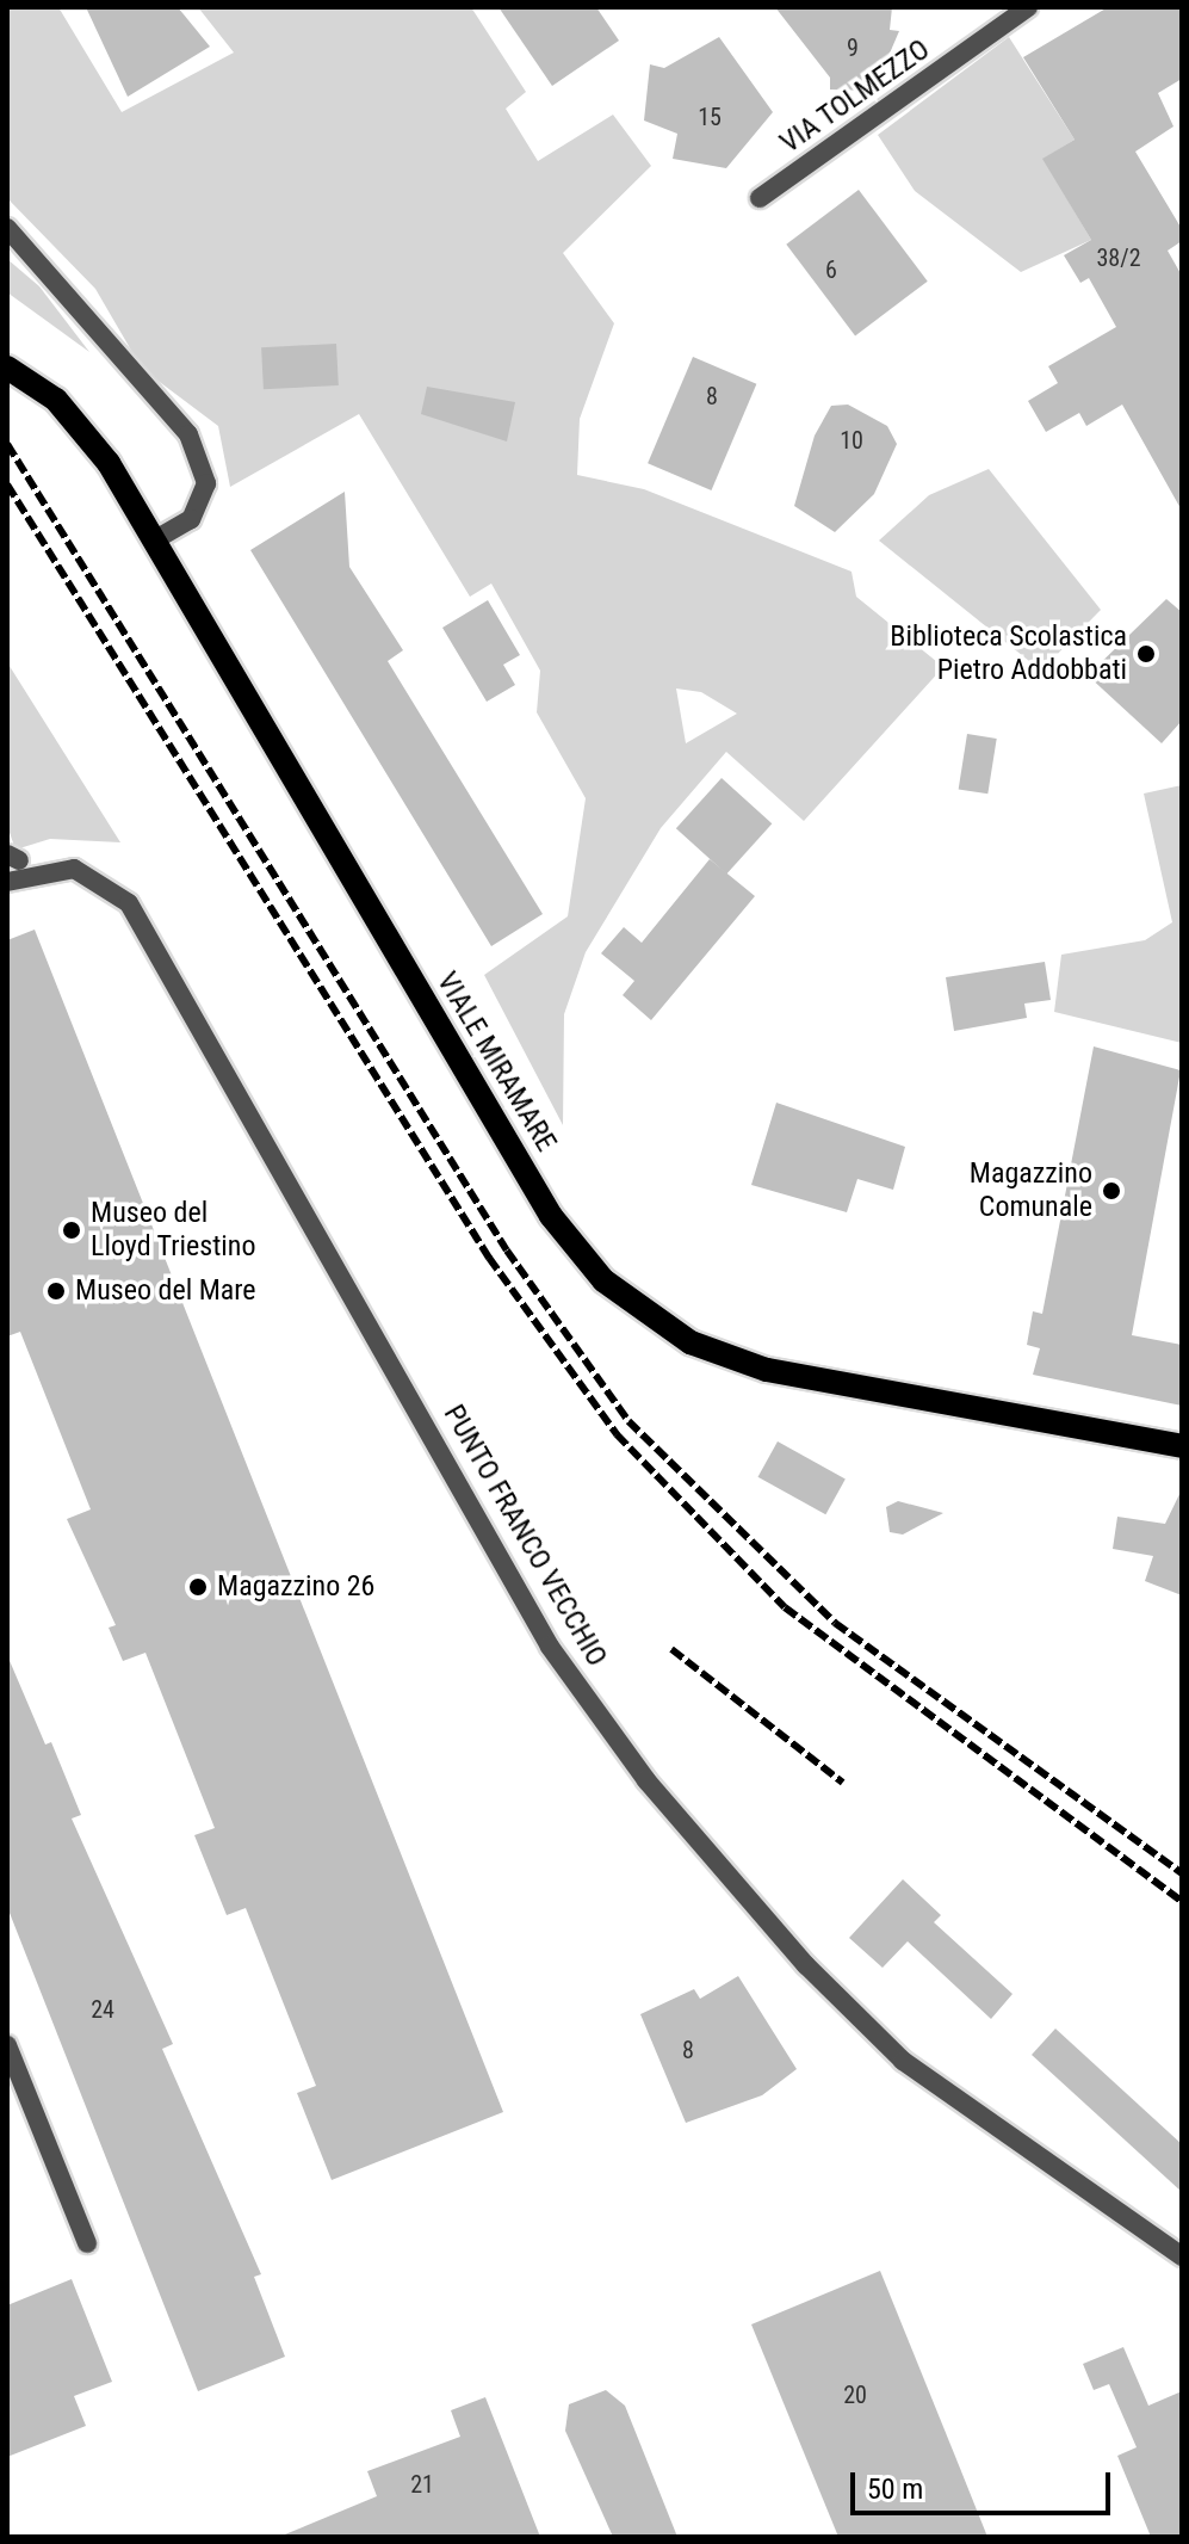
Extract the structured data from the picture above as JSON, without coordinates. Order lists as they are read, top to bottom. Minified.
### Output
{"streets":{"main road":["VIALE MIRAMARE"],"street":["VIA TOLMEZZO","PUNTO FRANCO VECCHIO"]},"places":["Biblioteca Scolastica Pietro Addobbati","Magazzino Comunale","Museo del Lloyd Triestino","Museo del Mare","Magazzino 26"],"house_numbers":["9","15","38/2","6","8","10","24","8","20","21"],"scale_bar":"50 m"}
